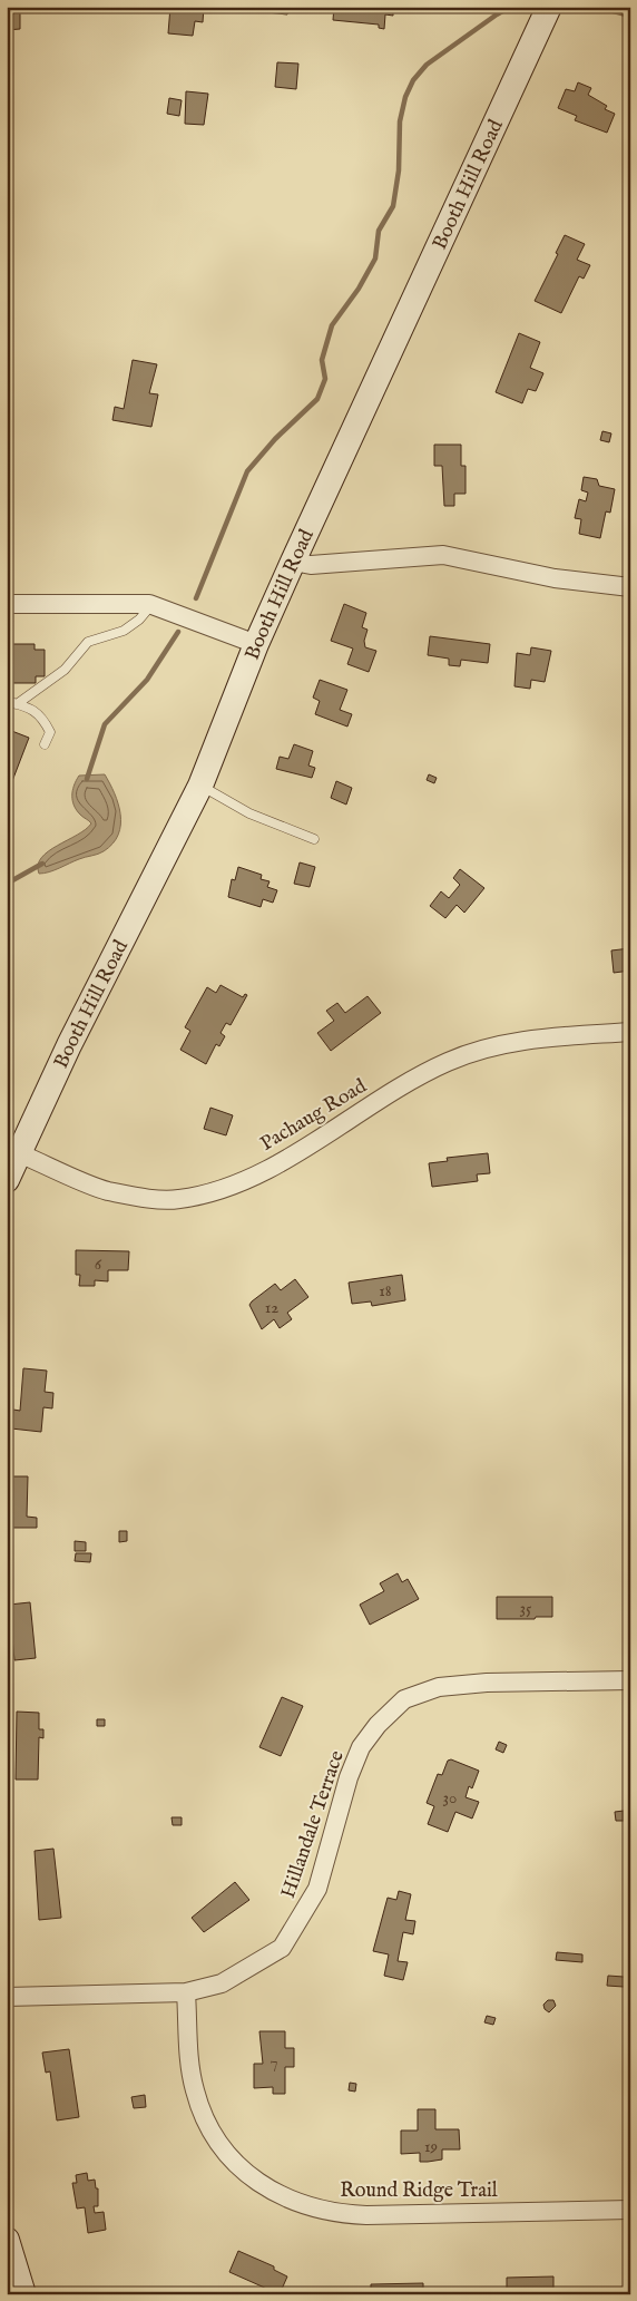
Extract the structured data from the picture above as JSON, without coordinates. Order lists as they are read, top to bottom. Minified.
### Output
{"streets":{"street":["Booth Hill Road","Pachaug Road","Hillandale Terrace","Round Ridge Trail"]},"crossings":[["Booth Hill Road","Pachaug Road"],["Hillandale Terrace","Round Ridge Trail"]],"house_numbers":["6","18","12","35","30","7","19"]}
